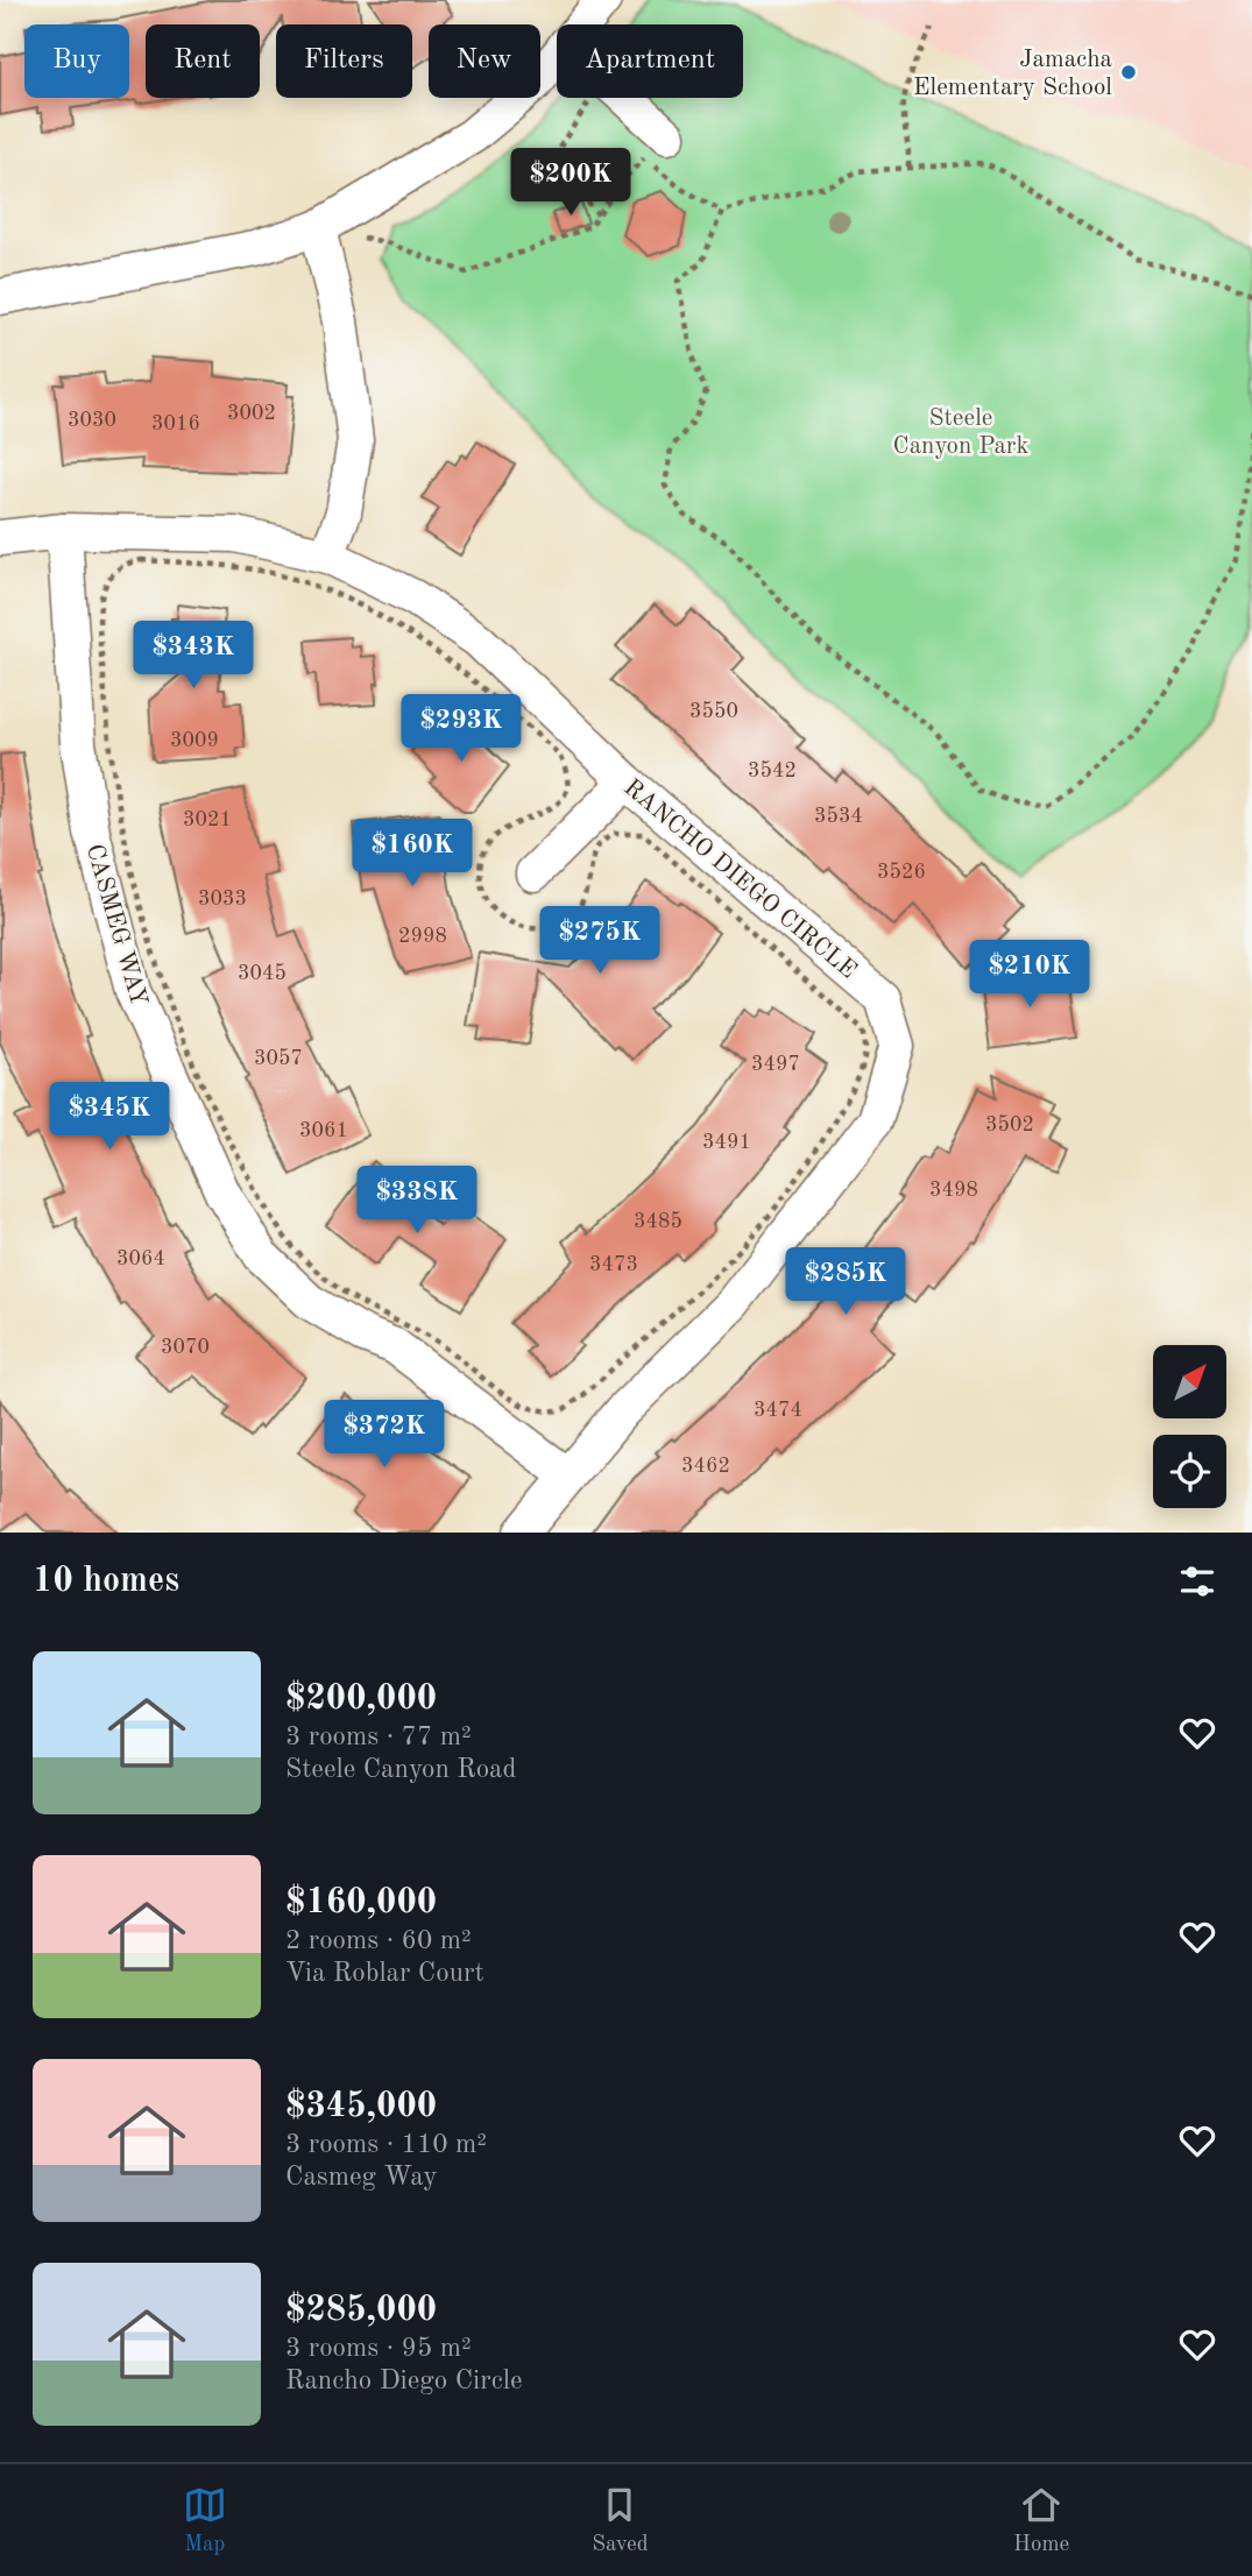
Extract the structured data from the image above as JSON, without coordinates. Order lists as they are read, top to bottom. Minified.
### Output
{"streets":{"street":["RANCHO DIEGO CIRCLE","CASMEG WAY"]},"crossings":[["RANCHO DIEGO CIRCLE","CASMEG WAY"]],"parks":["Steele Canyon Park"],"places":["Jamacha Elementary School"],"house_numbers":["3002","3030","3016","3550","3009","3542","3534","3021","3526","3033","2998","3045","3057","3497","3502","3061","3491","3498","3485","3064","3473","3070","3474","3462"],"north":"top right","page":{"chip":["Buy","Rent","Filters","New","Apartment"],"price":["$200K","$343K","$293K","$160K","$275K","$210K","$345K","$338K","$285K","$372K"],"heading":"10 homes","list":[{"name":"$200,000","note":"3 rooms · 77 m² · Steele Canyon Road"},{"name":"$160,000","note":"2 rooms · 60 m² · Via Roblar Court"},{"name":"$345,000","note":"3 rooms · 110 m² · Casmeg Way"},{"name":"$285,000","note":"3 rooms · 95 m² · Rancho Diego Circle"}],"tabs":["Map","Saved","Home"]}}
